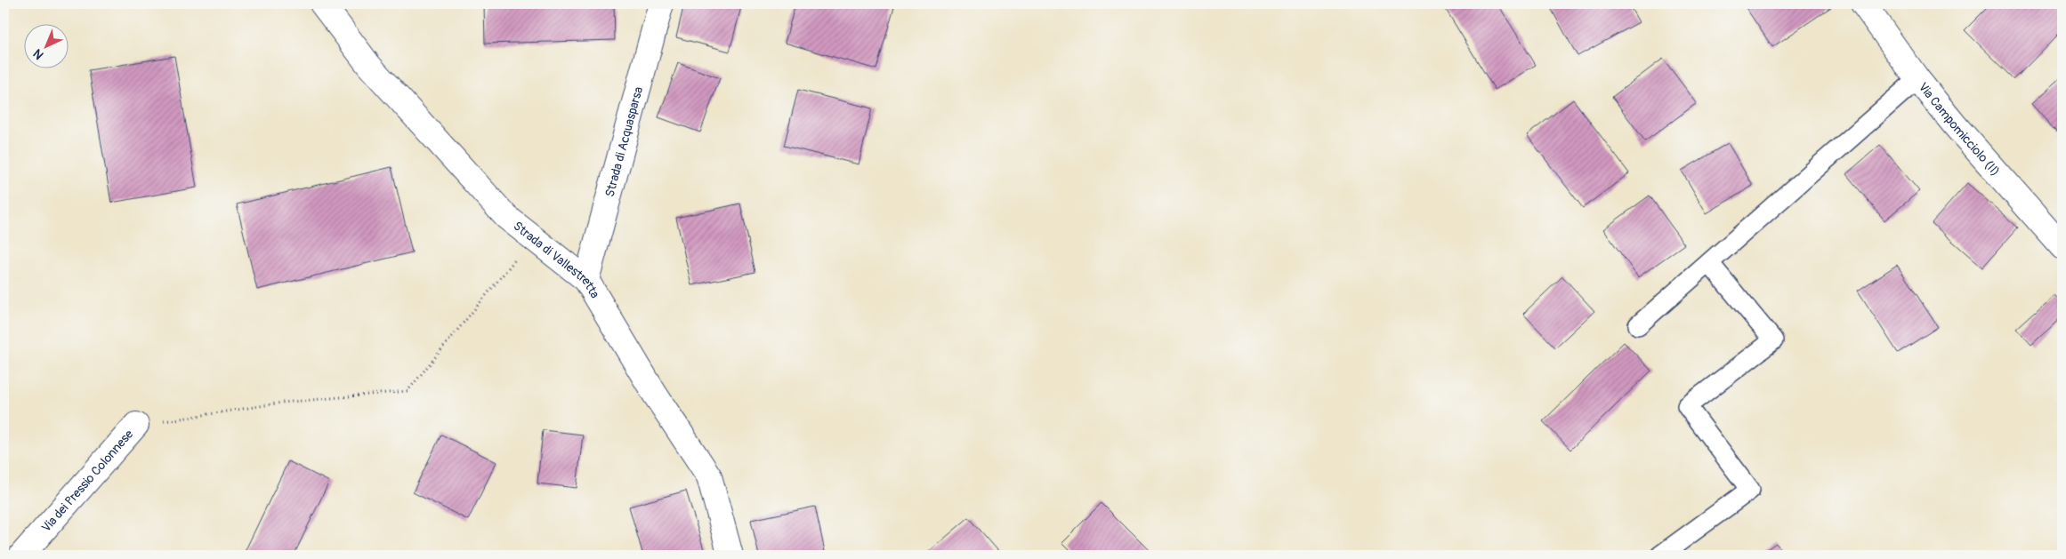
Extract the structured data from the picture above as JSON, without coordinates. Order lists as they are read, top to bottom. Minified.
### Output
{"streets":{"street":["Via Campomicciolo (II)","Strada di Acquasparsa","Strada di Vallestretta","Via dei Pressio Colonnese"]},"crossings":[["Strada di Acquasparsa","Strada di Vallestretta"]],"north":"bottom left"}
